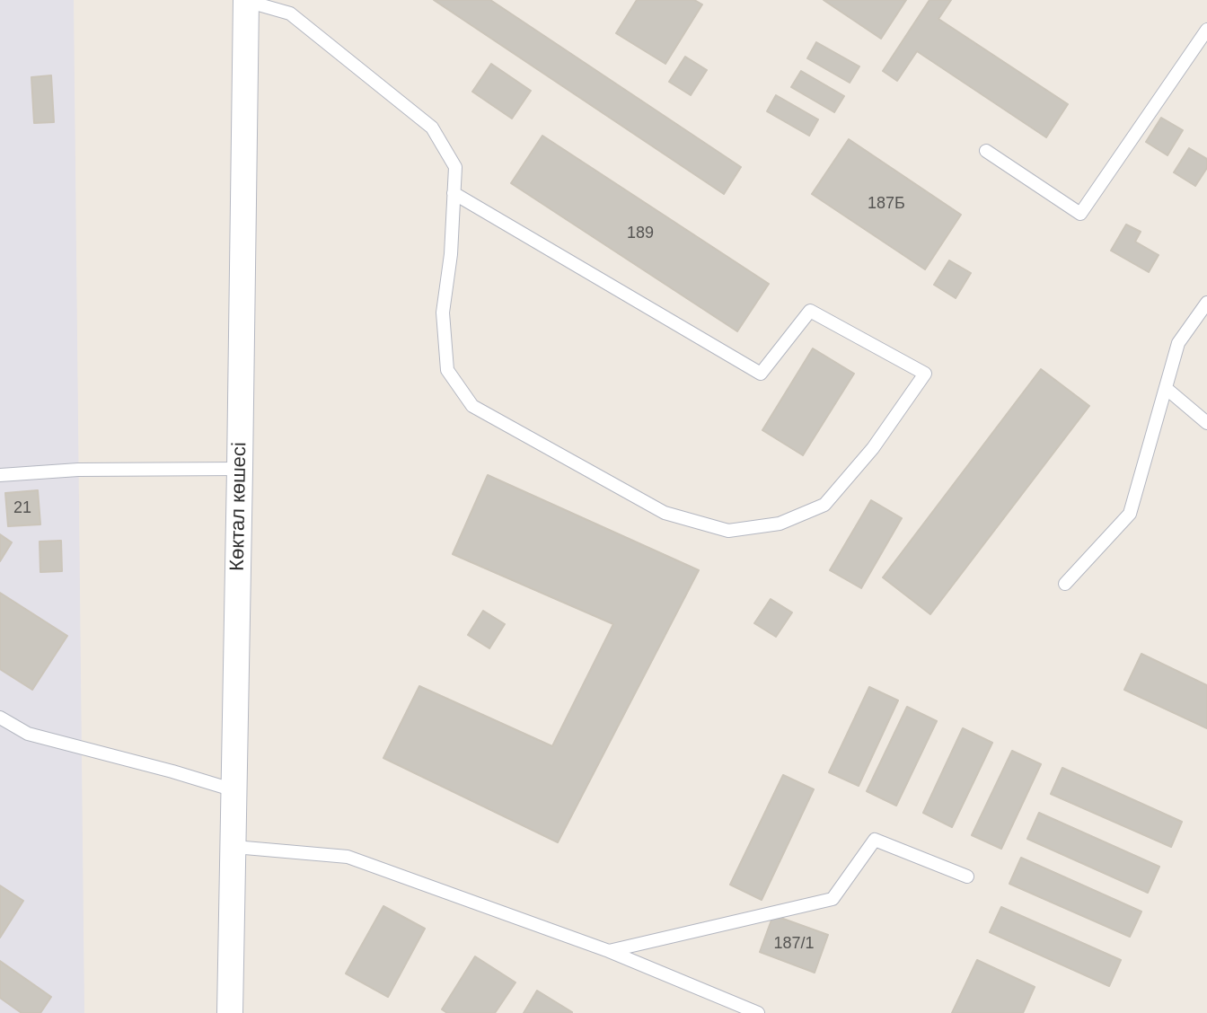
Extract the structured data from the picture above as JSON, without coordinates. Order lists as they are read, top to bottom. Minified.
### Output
{"streets":{"street":["Көктал көшесі"]},"house_numbers":["187Б","189","21","187/1"]}
